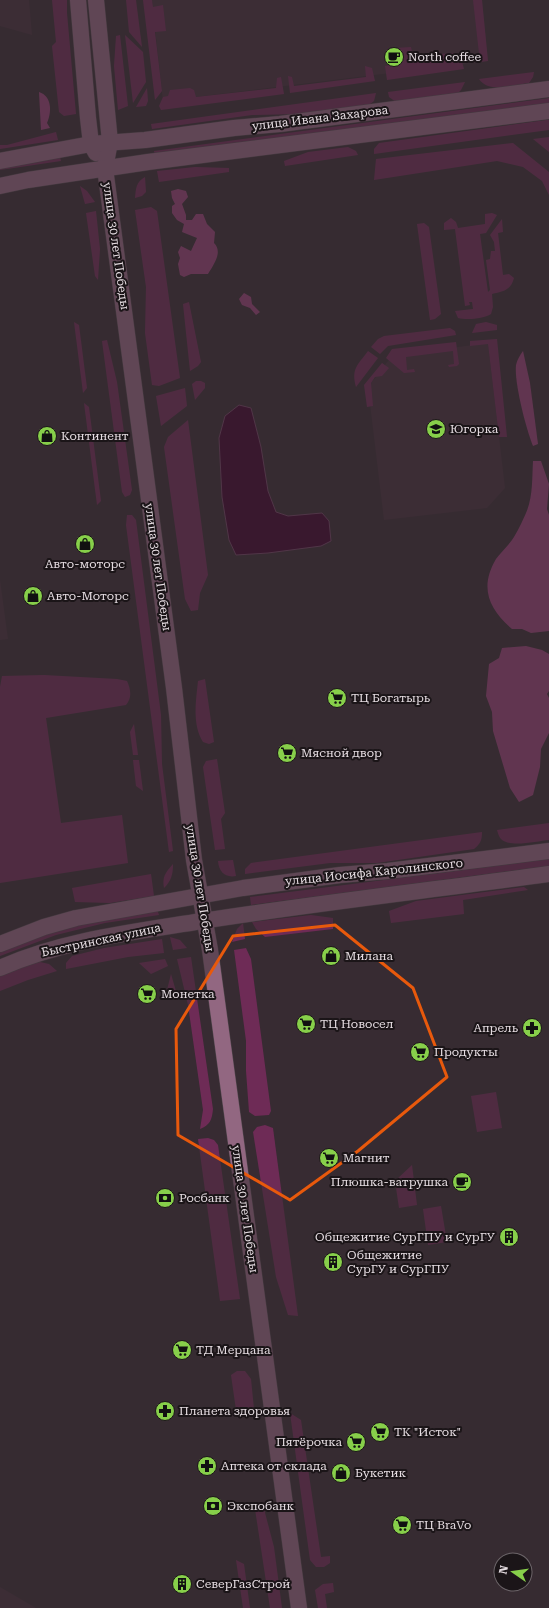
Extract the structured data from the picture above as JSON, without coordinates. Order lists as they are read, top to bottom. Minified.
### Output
{"streets":{"main road":["улица Ивана Захарова","улица 30 лет Победы","улица Иосифа Каролинского","Быстринская улица"]},"crossings":[["улица Ивана Захарова","улица 30 лет Победы"],["улица 30 лет Победы","улица Иосифа Каролинского"],["улица 30 лет Победы","Быстринская улица"],["улица Иосифа Каролинского","Быстринская улица"]],"places":{"cafe":["North coffee","Плюшка-ватрушка"],"school or university":["Югорка"],"shop":["Континент","Авто-моторс","Авто-Моторс","Милана","Букетик"],"supermarket":["ТЦ Богатырь","Мясной двор","Монетка","ТЦ Новосел","Продукты","Магнит","ТД Мерцана","ТК \"Исток\"","Пятёрочка","ТЦ BraVo"],"pharmacy":["Апрель","Планета здоровья","Аптека от склада"],"bank":["Росбанк","Экспобанк"],"building":["Общежитие СурГПУ и СурГУ","Общежитие СурГУ и СурГПУ","СеверГазСтрой"]},"north":"left"}
